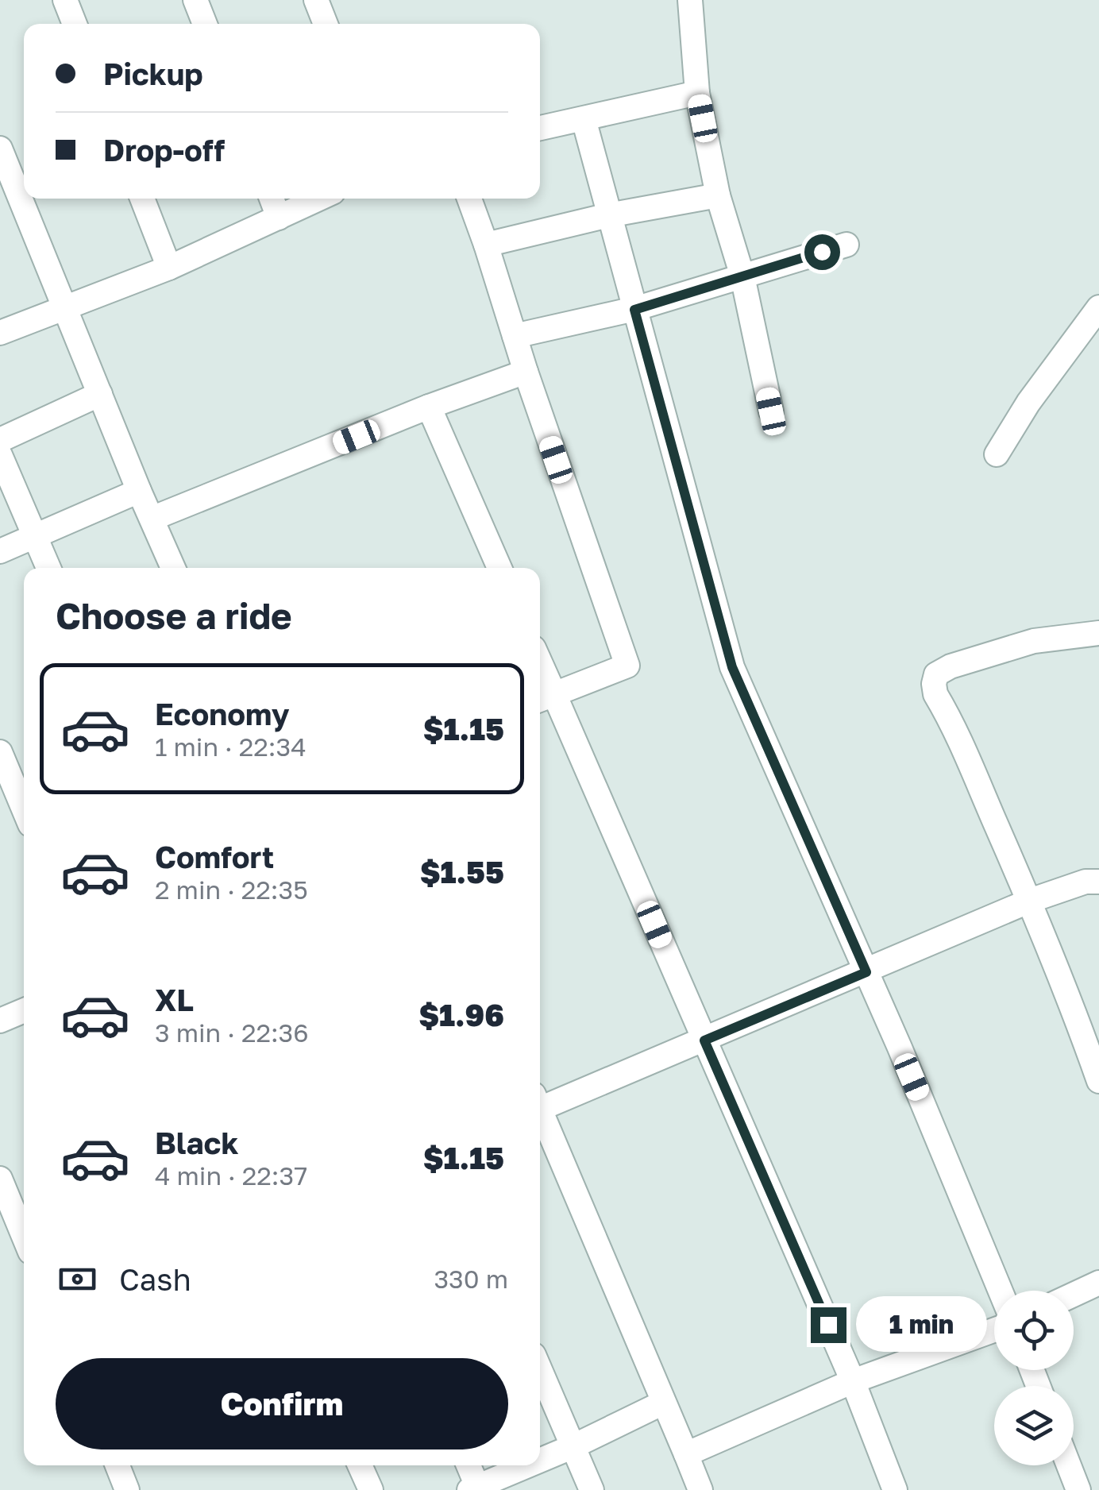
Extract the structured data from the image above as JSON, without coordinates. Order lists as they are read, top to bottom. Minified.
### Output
{"page":{"banner":["Pickup","Drop-off"],"heading":"Choose a ride","list":[{"name":"Economy","note":"1 min · 22:34","value":"$1.15"},{"name":"Comfort","note":"2 min · 22:35","value":"$1.55"},{"name":"XL","note":"3 min · 22:36","value":"$1.96"},{"name":"Black","note":"4 min · 22:37","value":"$1.15"}],"pay":["Cash","330 m"],"bubble":"1 min","buttons":"Confirm"}}
